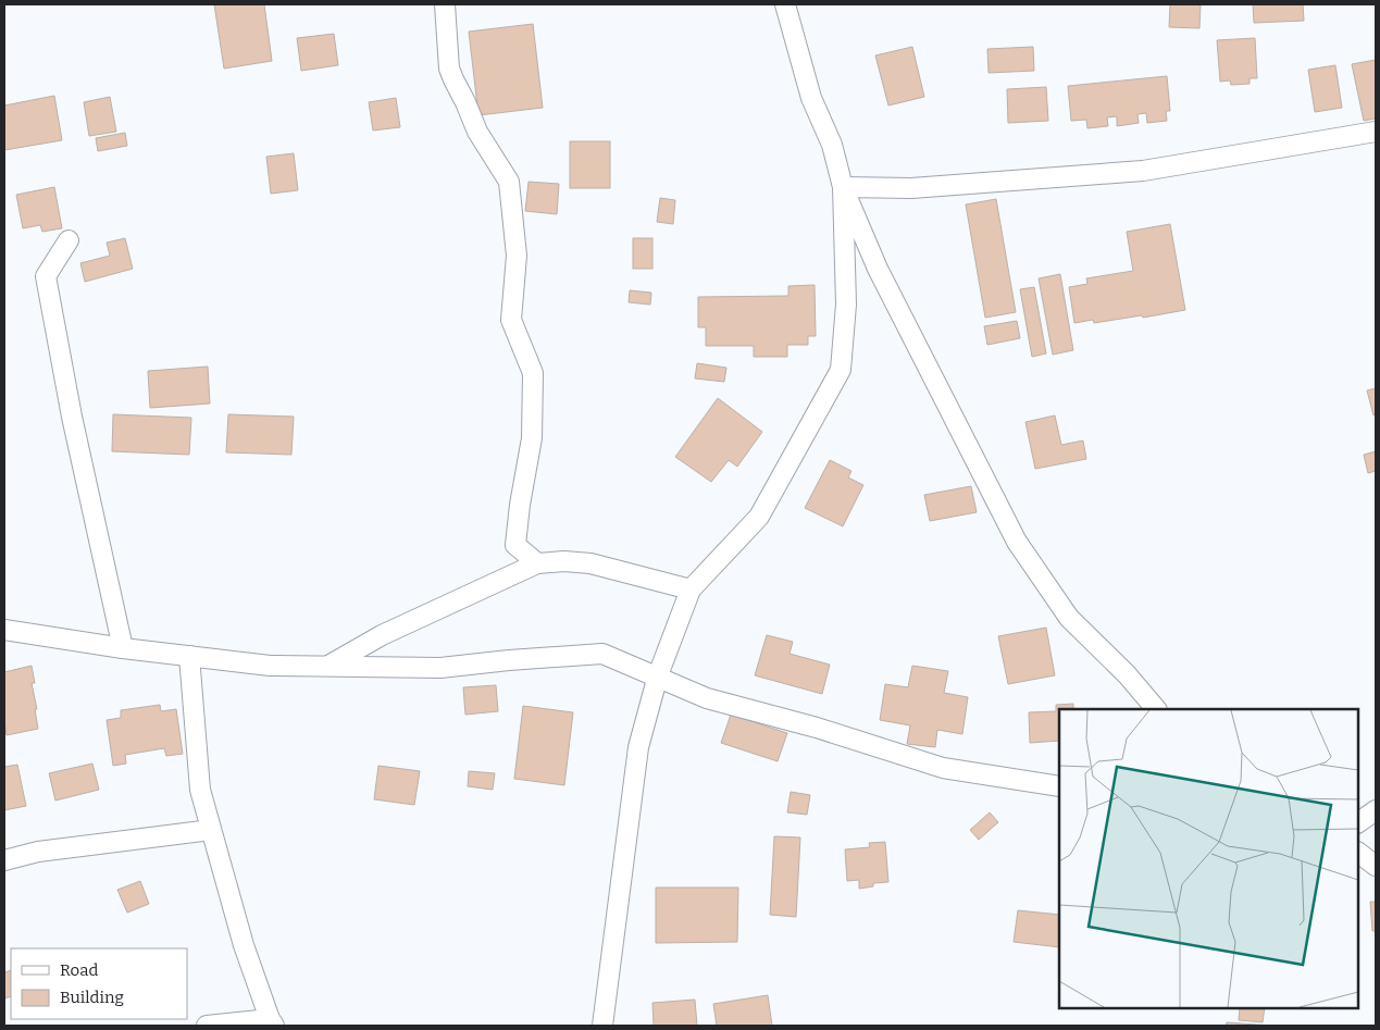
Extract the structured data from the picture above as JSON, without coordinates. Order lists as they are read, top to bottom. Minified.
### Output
{"legend":["Road","Building"]}
